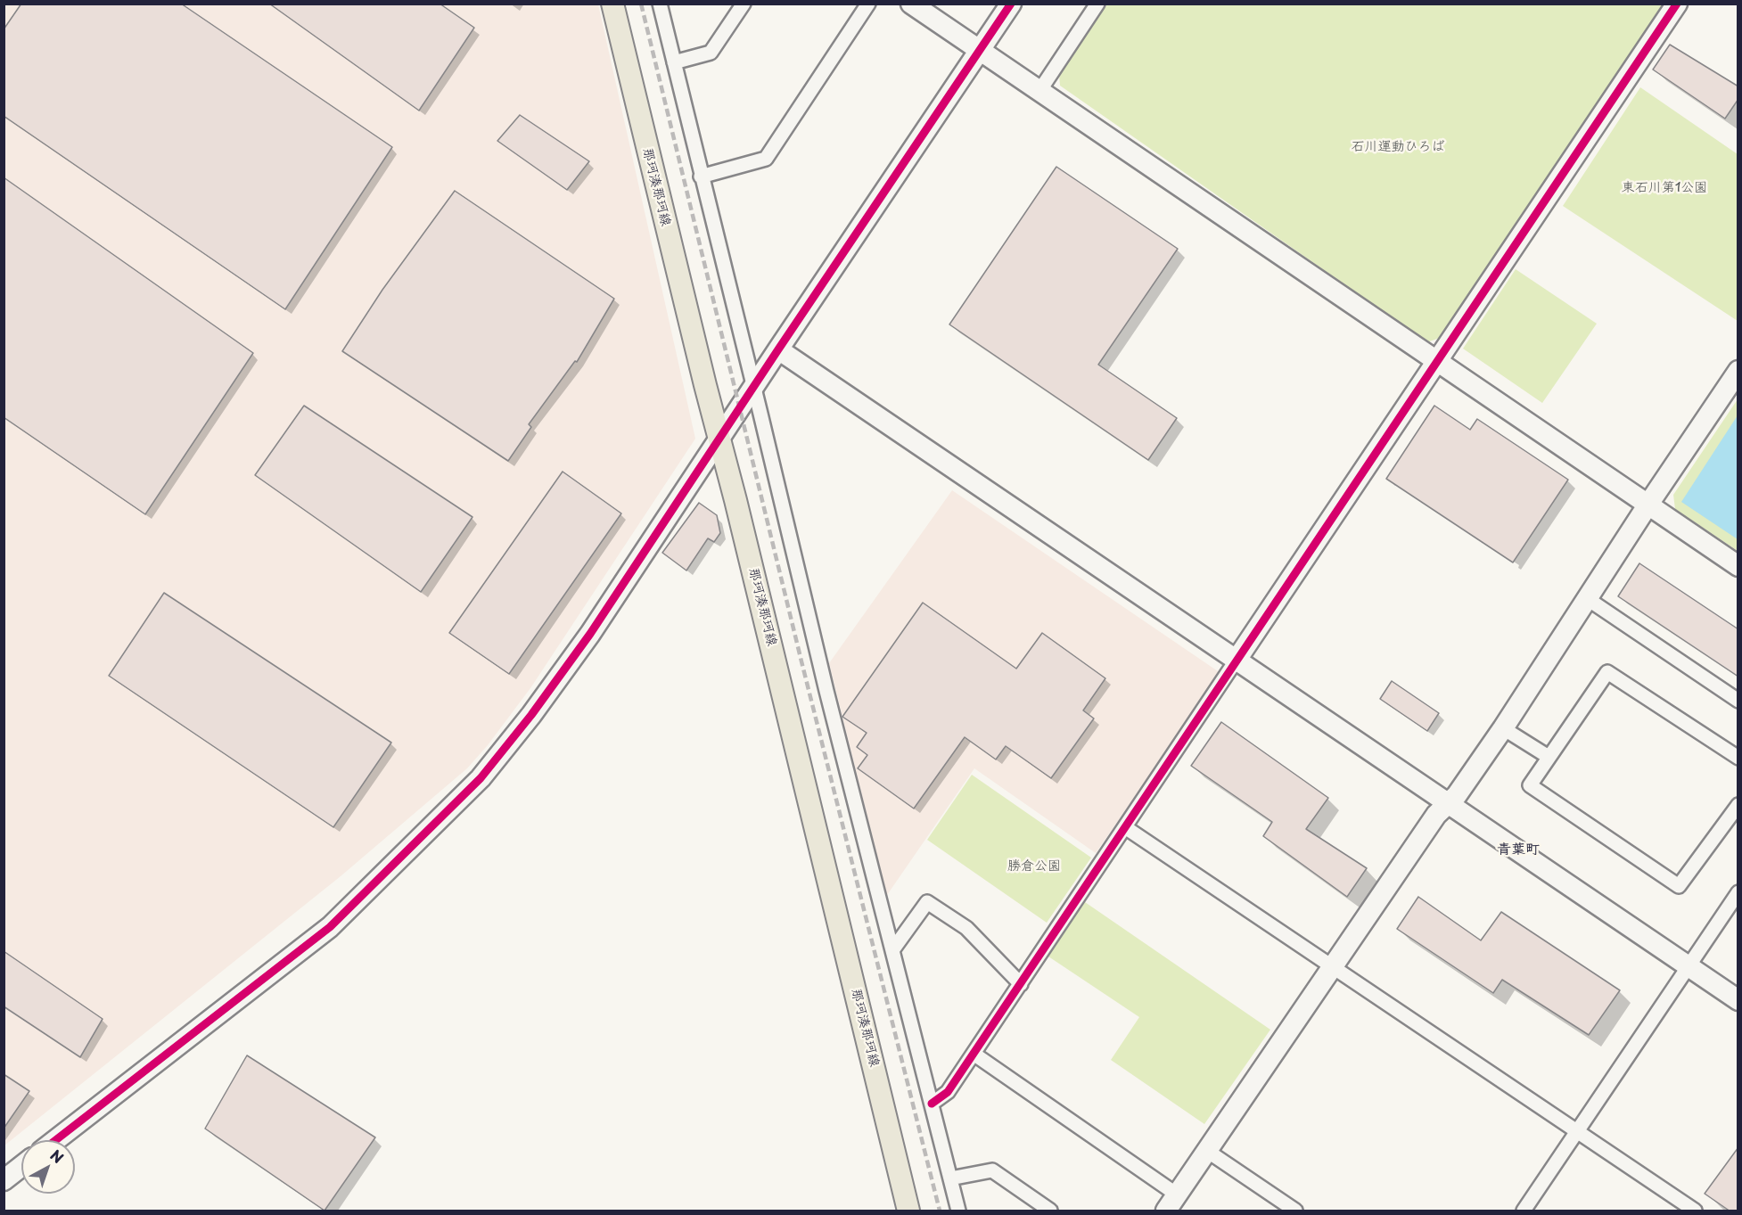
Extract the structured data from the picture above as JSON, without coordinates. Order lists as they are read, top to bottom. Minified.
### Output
{"streets":{"main road":["那珂湊那珂線"]},"districts":["青葉町"],"parks":["石川運動ひろば","東石川第1公園","勝倉公園"],"north":"top right"}
